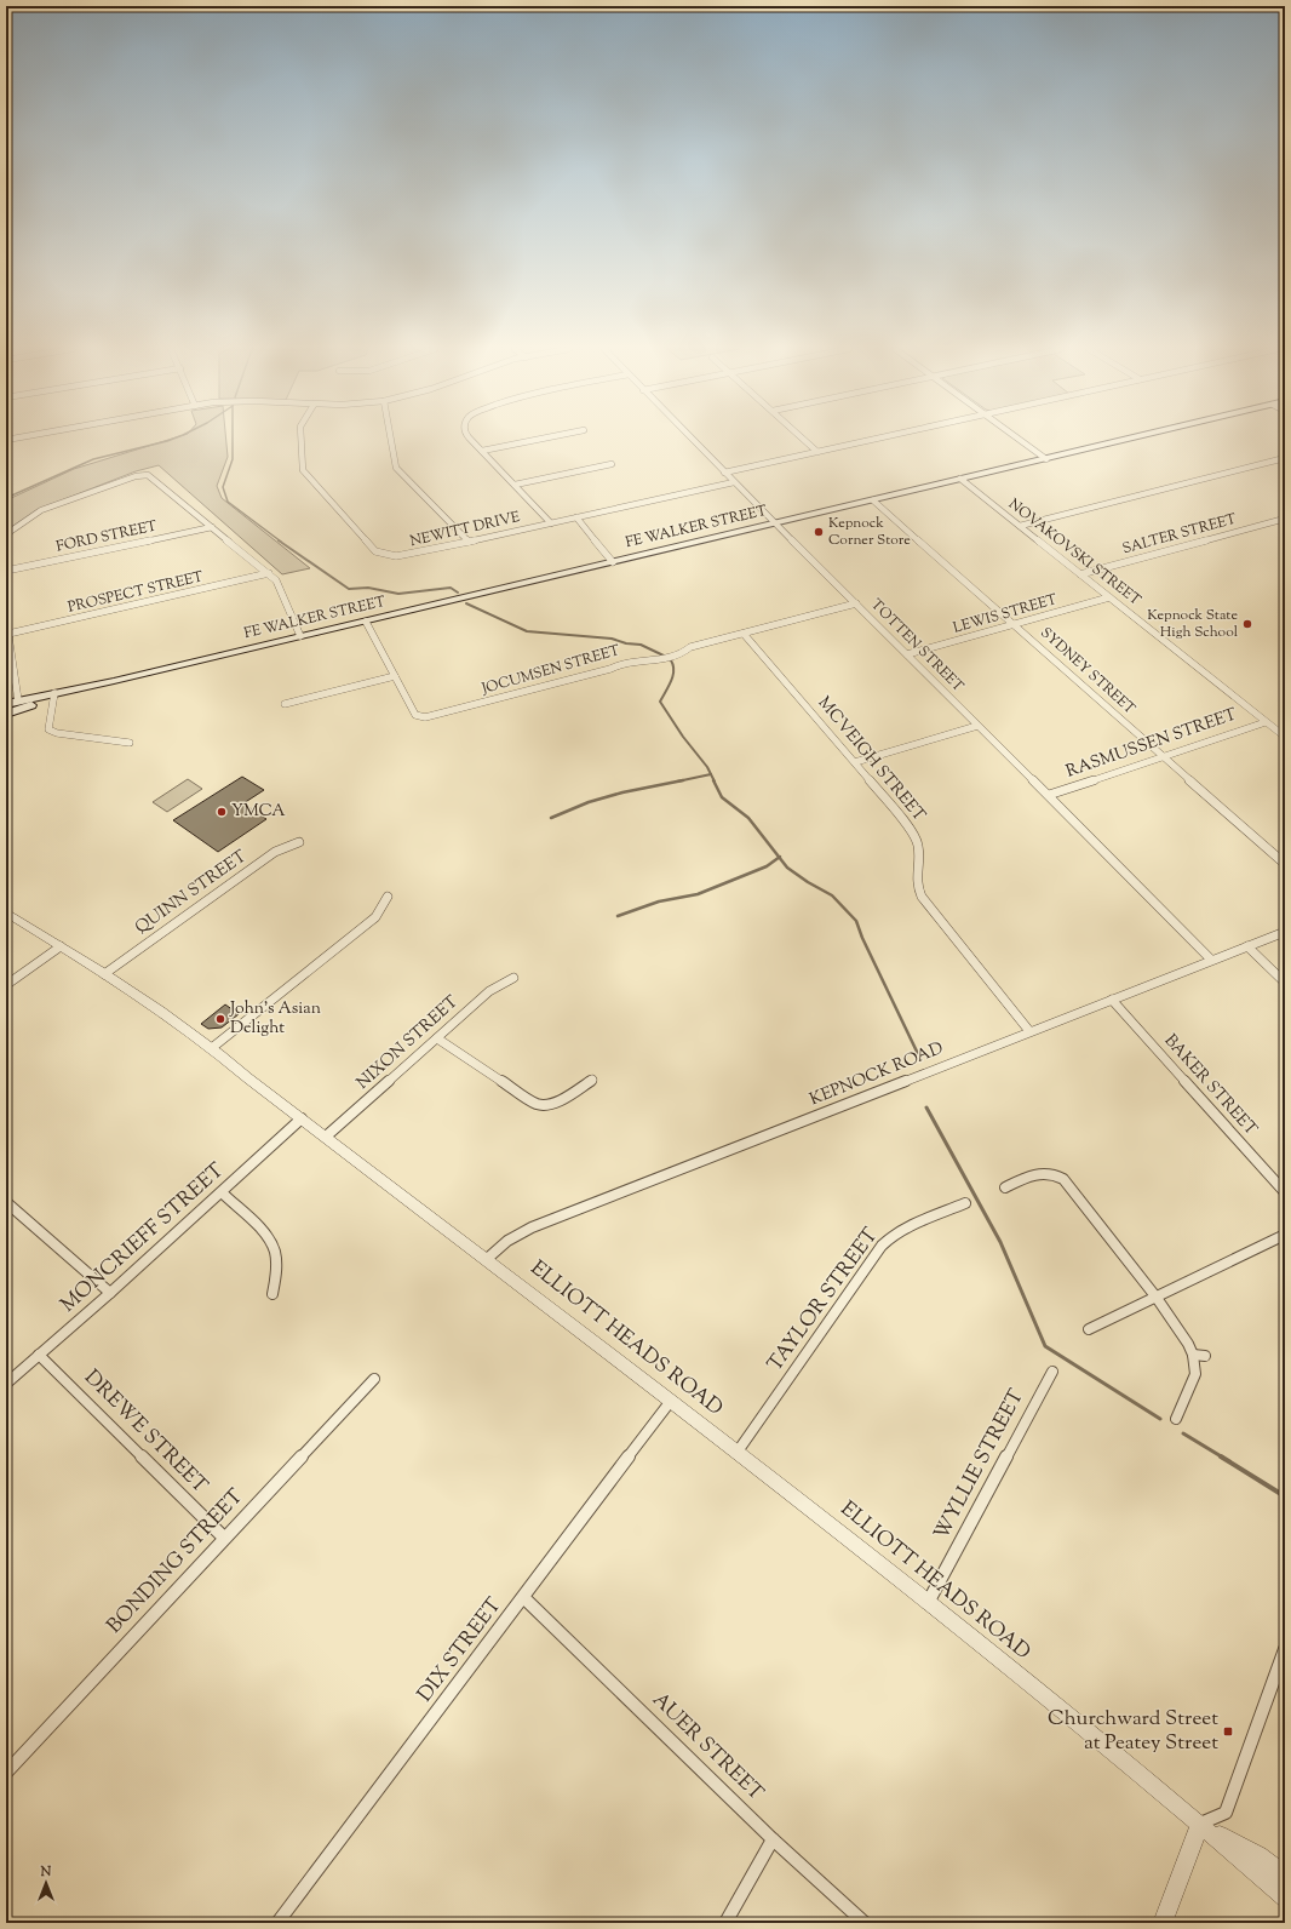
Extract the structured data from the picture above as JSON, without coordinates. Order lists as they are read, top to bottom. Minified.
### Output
{"streets":{"main road":["FE WALKER STREET"],"street":["NEWITT DRIVE","SALTER STREET","FORD STREET","NOVAKOVSKI STREET","PROSPECT STREET","LEWIS STREET","TOTTEN STREET","JOCUMSEN STREET","SYDNEY STREET","RASMUSSEN STREET","MCVEIGH STREET","QUINN STREET","NIXON STREET","KEPNOCK ROAD","BAKER STREET","MONCRIEFF STREET","TAYLOR STREET","ELLIOTT HEADS ROAD","DREWE STREET","WYLLIE STREET","BONDING STREET","DIX STREET","AUER STREET"]},"crossings":[["FE WALKER STREET","NOVAKOVSKI STREET"],["FE WALKER STREET","TOTTEN STREET"],["FE WALKER STREET","SYDNEY STREET"],["NEWITT DRIVE","TOTTEN STREET"],["SALTER STREET","NOVAKOVSKI STREET"],["NOVAKOVSKI STREET","LEWIS STREET"],["NOVAKOVSKI STREET","RASMUSSEN STREET"],["LEWIS STREET","TOTTEN STREET"],["LEWIS STREET","SYDNEY STREET"],["TOTTEN STREET","JOCUMSEN STREET"],["TOTTEN STREET","RASMUSSEN STREET"],["TOTTEN STREET","KEPNOCK ROAD"],["JOCUMSEN STREET","MCVEIGH STREET"],["SYDNEY STREET","RASMUSSEN STREET"],["MCVEIGH STREET","KEPNOCK ROAD"],["QUINN STREET","ELLIOTT HEADS ROAD"],["NIXON STREET","ELLIOTT HEADS ROAD"],["KEPNOCK ROAD","BAKER STREET"],["KEPNOCK ROAD","ELLIOTT HEADS ROAD"],["MONCRIEFF STREET","ELLIOTT HEADS ROAD"],["MONCRIEFF STREET","DREWE STREET"],["TAYLOR STREET","ELLIOTT HEADS ROAD"],["ELLIOTT HEADS ROAD","WYLLIE STREET"],["ELLIOTT HEADS ROAD","DIX STREET"],["DREWE STREET","BONDING STREET"],["DIX STREET","AUER STREET"]],"places":{"other":["Kepnock Corner Store","Kepnock State High School","YMCA","John's Asian Delight"],"transit":["Churchward Street at Peatey Street"]},"north":"top"}
